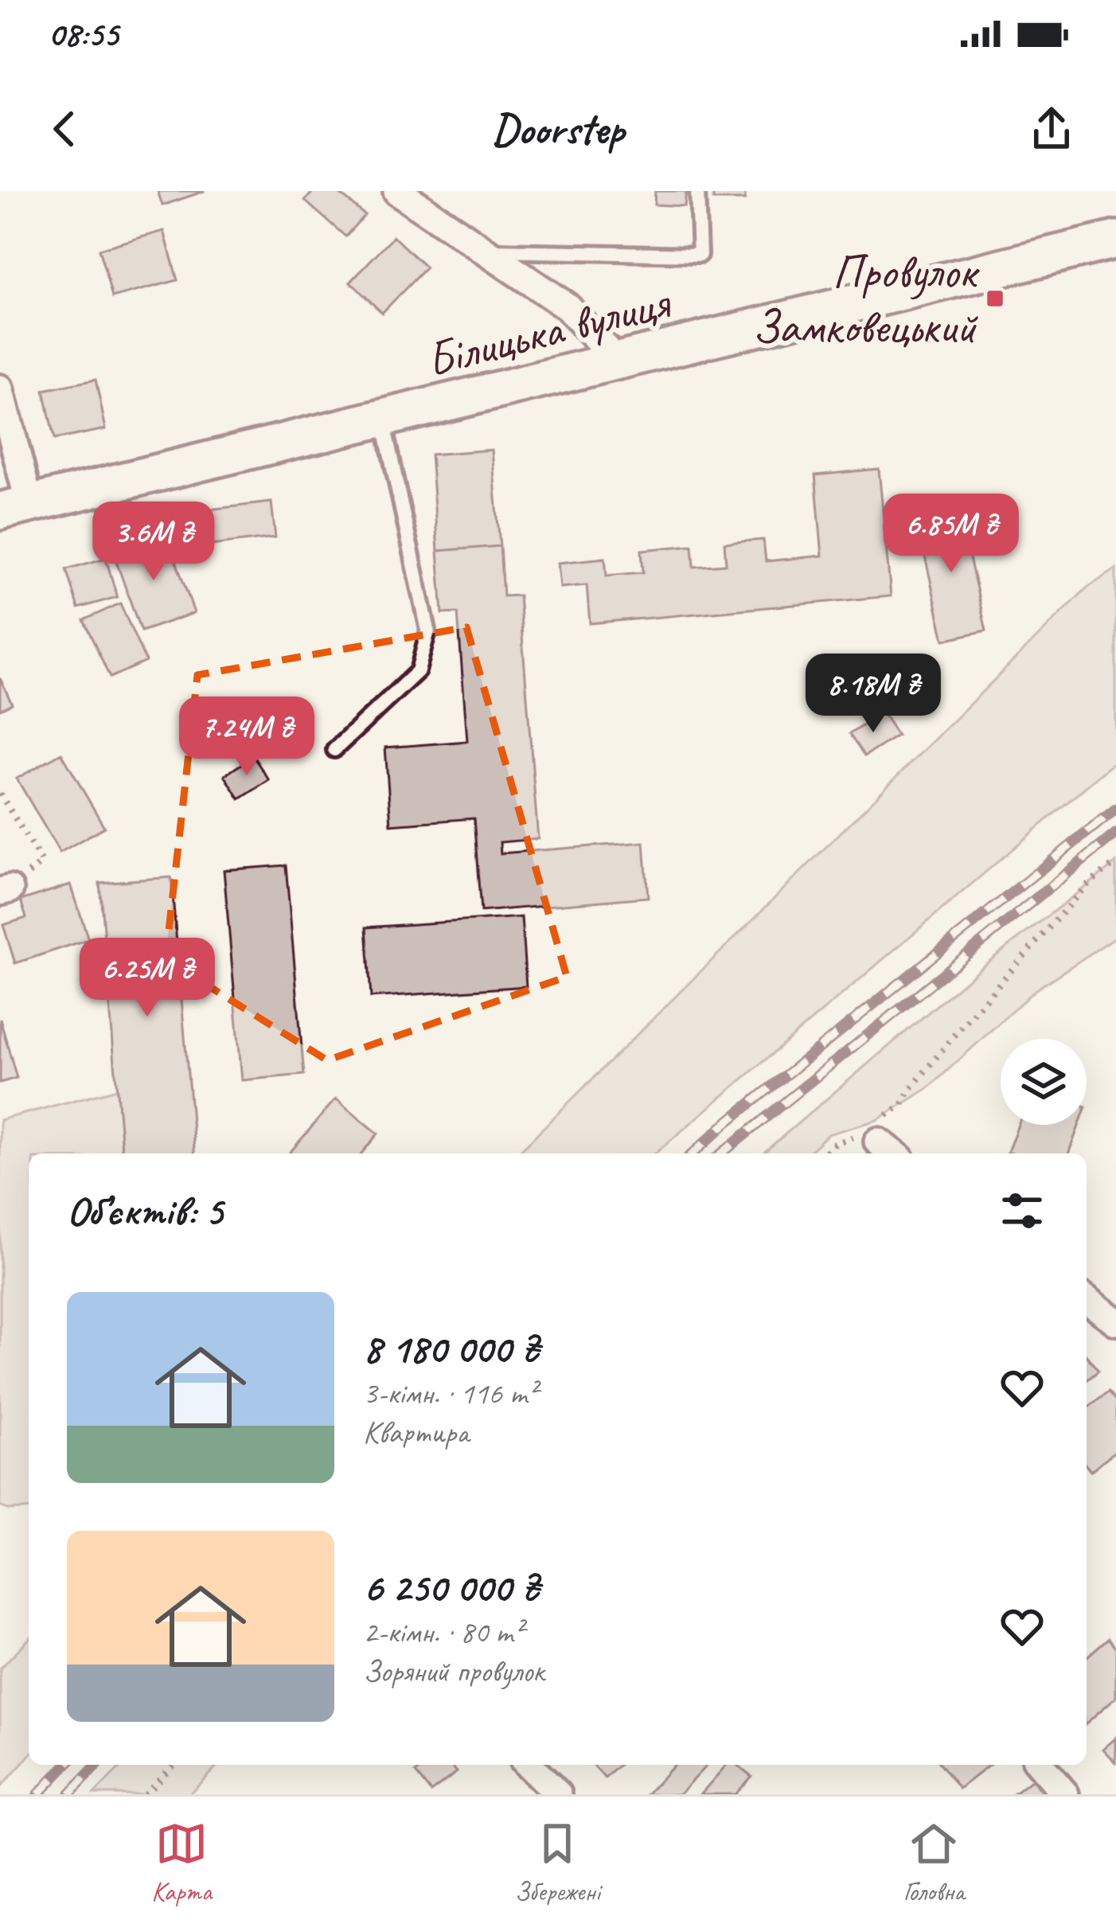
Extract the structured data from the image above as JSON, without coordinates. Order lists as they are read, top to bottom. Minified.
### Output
{"streets":{"main road":["Білицька вулиця"]},"places":{"transit":["Провулок Замковецький"]},"page":{"status":"08:55","header":"Doorstep","price":["6.85M ₴","3.6M ₴","8.18M ₴","7.24M ₴","6.25M ₴"],"heading":"Об’єктів: 5","list":[{"name":"8 180 000 ₴","note":"3-кімн. · 116 m² · Квартира"},{"name":"6 250 000 ₴","note":"2-кімн. · 80 m² · Зоряний провулок"}],"tabs":["Карта","Збережені","Головна"]}}
